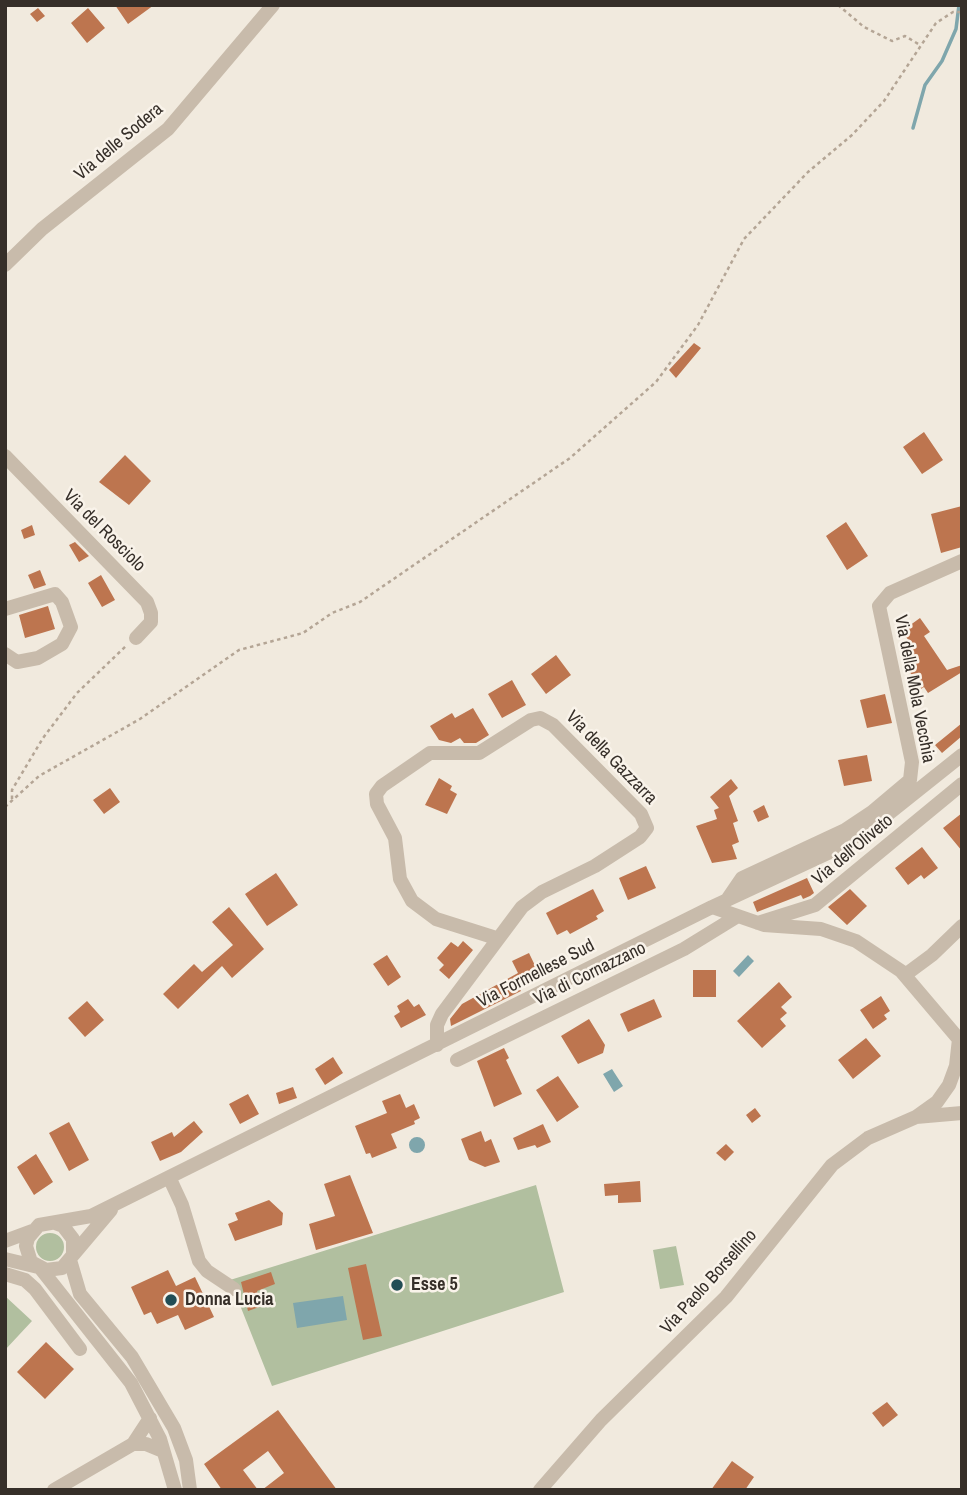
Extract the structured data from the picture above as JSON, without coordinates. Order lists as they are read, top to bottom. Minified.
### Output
{"streets":{"street":["Via delle Sodera","Via del Rosciolo","Via della Mola Vecchia","Via della Gazzarra","Via dell'Oliveto","Via Formellese Sud","Via di Cornazzano","Via Paolo Borsellino"]},"crossings":[["Via della Mola Vecchia","Via Formellese Sud"],["Via della Gazzarra","Via Formellese Sud"]],"places":["Esse 5","Donna Lucia"]}
